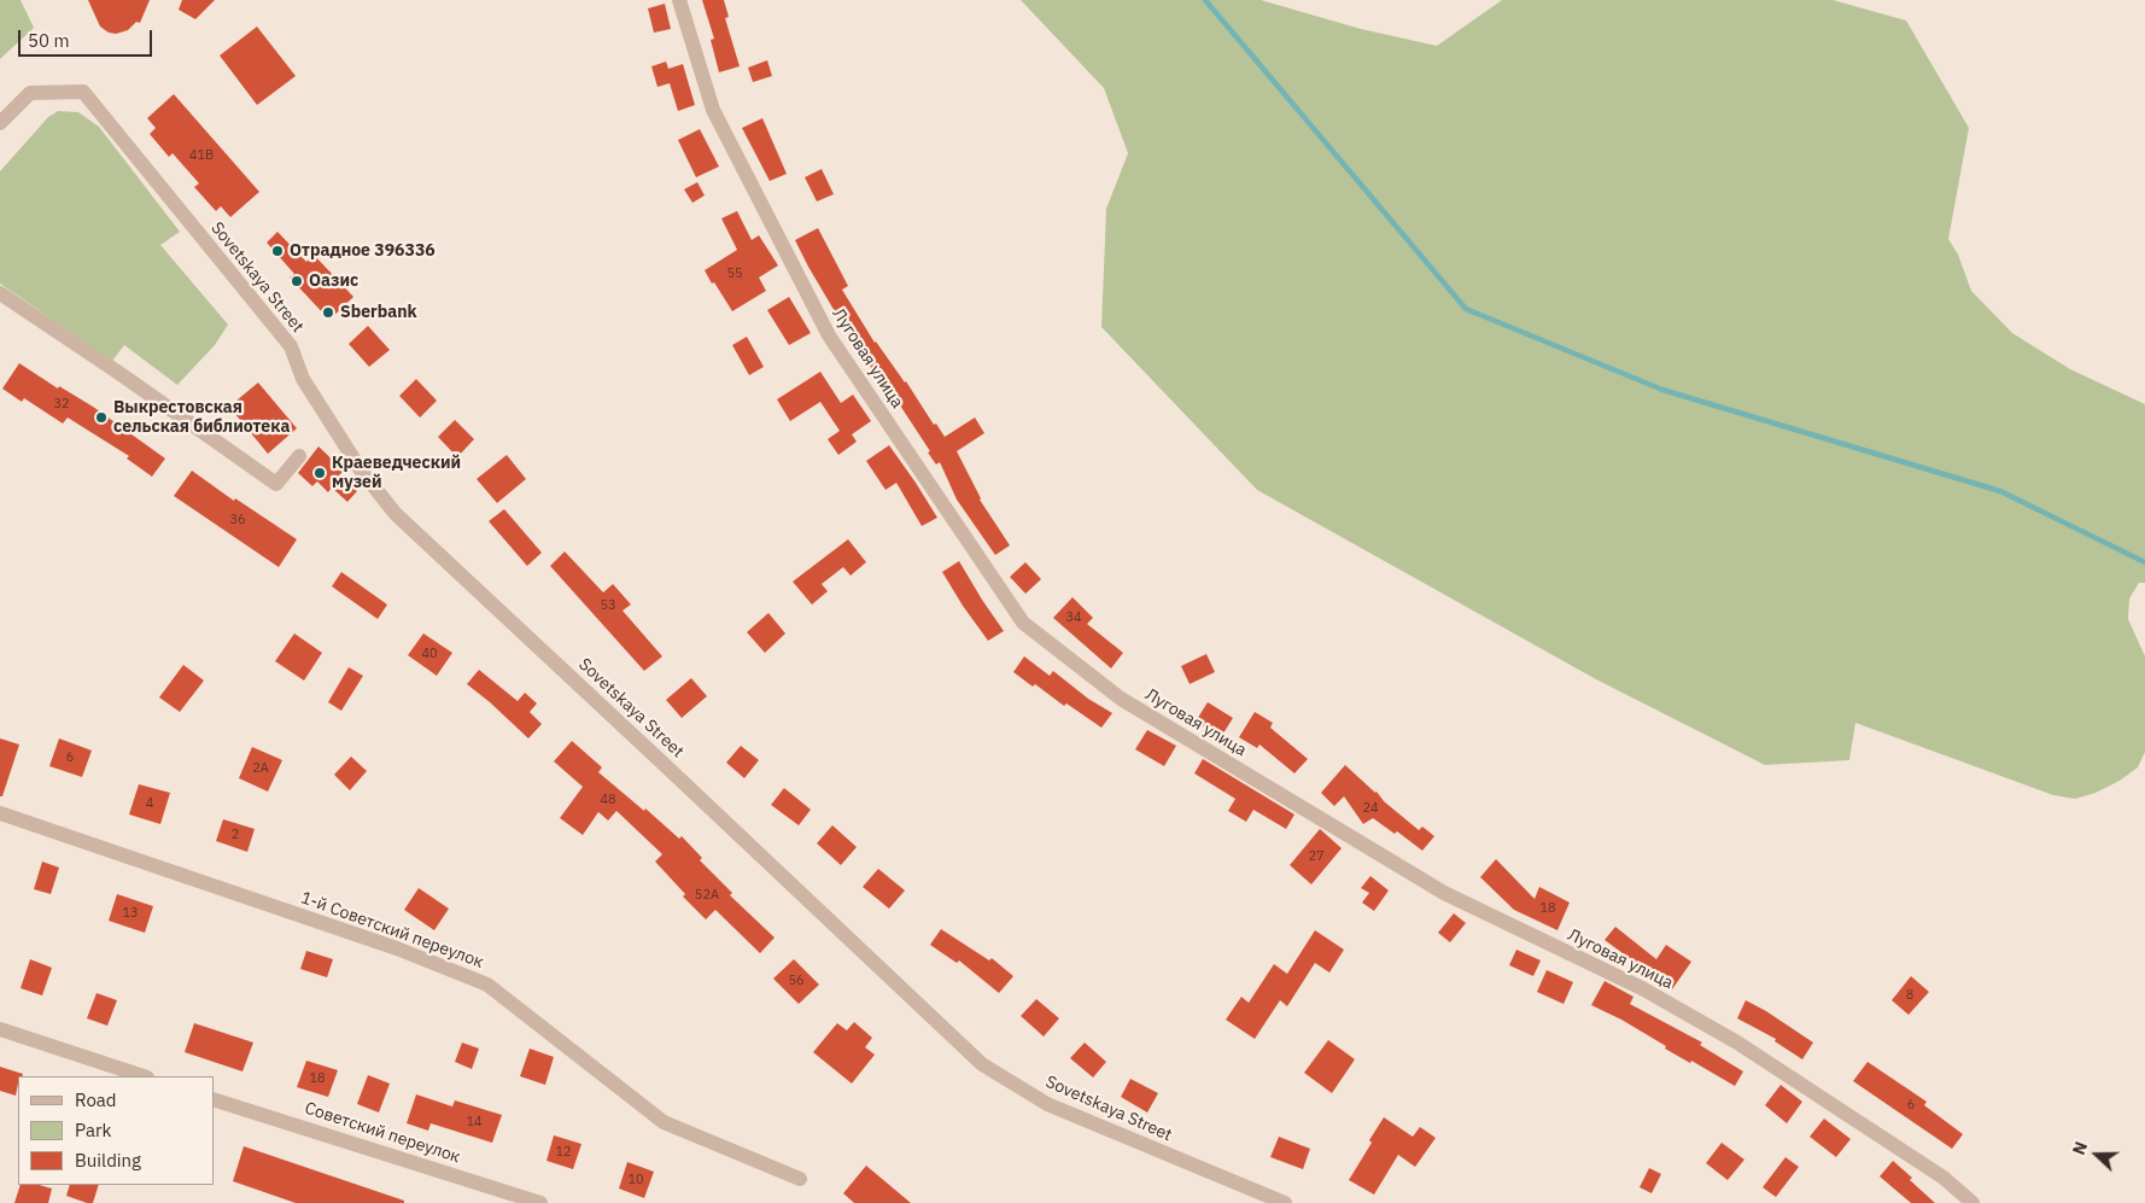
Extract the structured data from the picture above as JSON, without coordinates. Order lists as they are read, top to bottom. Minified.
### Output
{"streets":{"street":["Sovetskaya Street","Луговая улица","1-й Советский переулок","Советский переулок"]},"places":["Отрадное 396336","Оазис","Sberbank","Выкрестовская сельская библиотека","Краеведческий музей"],"house_numbers":["41В","55","32","36","53","34","40","6","2А","48","4","24","2","27","52А","18","13","56","8","18","6","14","12","10"],"legend":["Road","Park","Building"],"scale_bar":"50 m","north":"left"}
